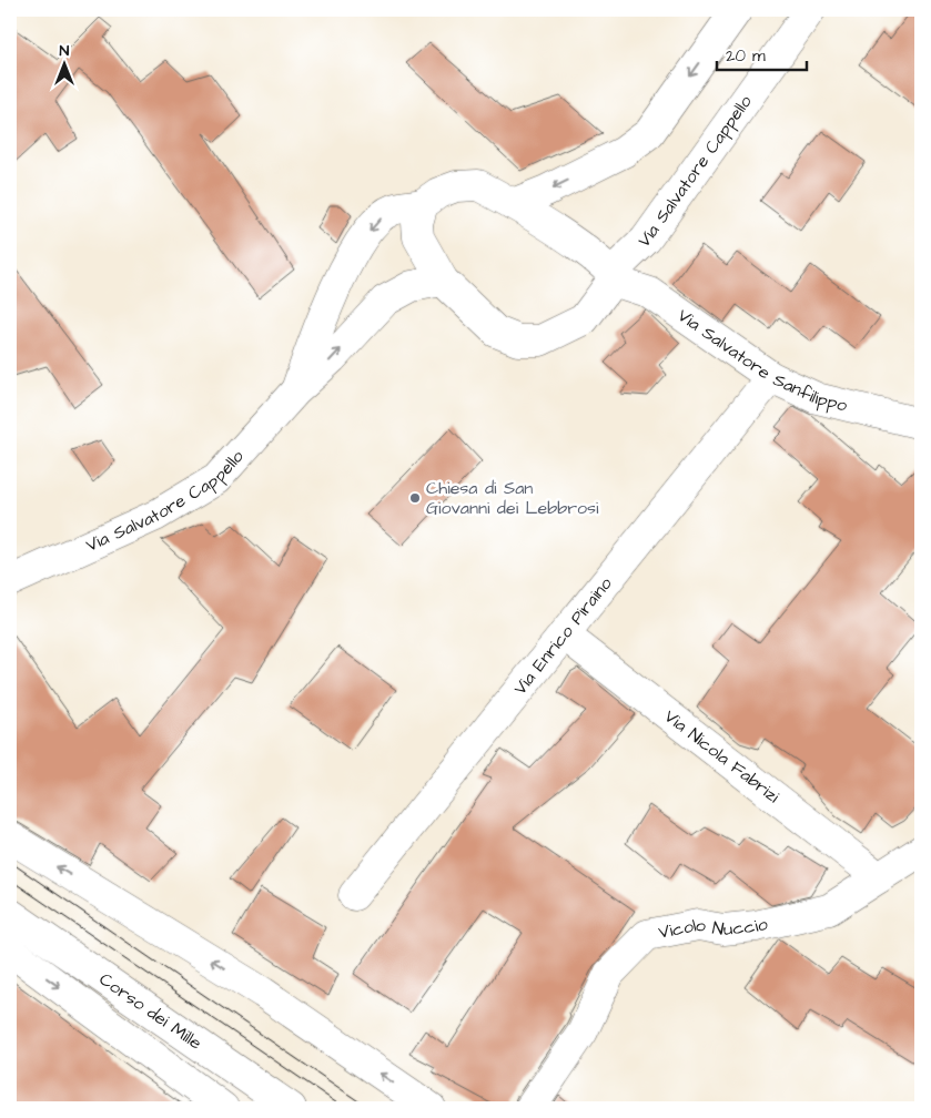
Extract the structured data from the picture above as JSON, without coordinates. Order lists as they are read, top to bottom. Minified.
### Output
{"streets":{"street":["Via Salvatore Cappello","Via Salvatore Sanfilippo","Via Enrico Piraino","Via Nicola Fabrizi","Vicolo Nuccio","Corso dei Mille"]},"crossings":[["Via Salvatore Cappello","Via Salvatore Sanfilippo"],["Via Salvatore Sanfilippo","Via Enrico Piraino"],["Via Enrico Piraino","Via Nicola Fabrizi"],["Via Nicola Fabrizi","Vicolo Nuccio"]],"places":["Chiesa di San Giovanni dei Lebbrosi"],"scale_bar":"20 m","north":"top"}
